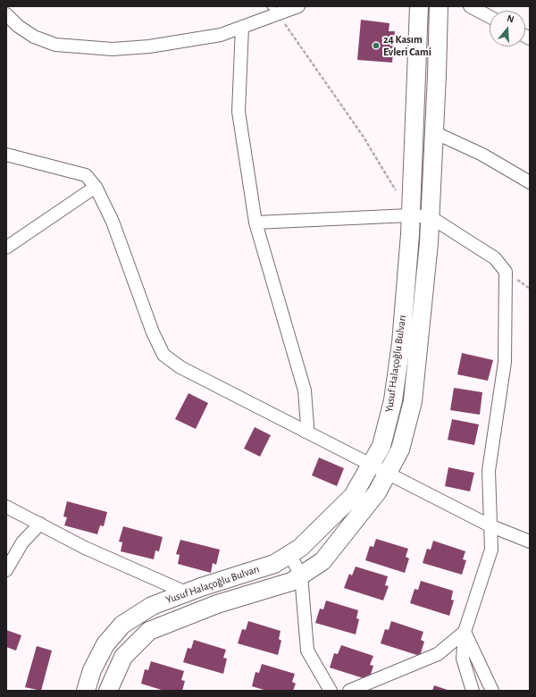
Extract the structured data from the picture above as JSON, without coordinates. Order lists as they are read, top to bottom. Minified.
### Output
{"streets":{"street":["Yusuf Halaçoğlu Bulvarı"]},"places":["24 Kasım Evleri Cami"],"north":"top"}
